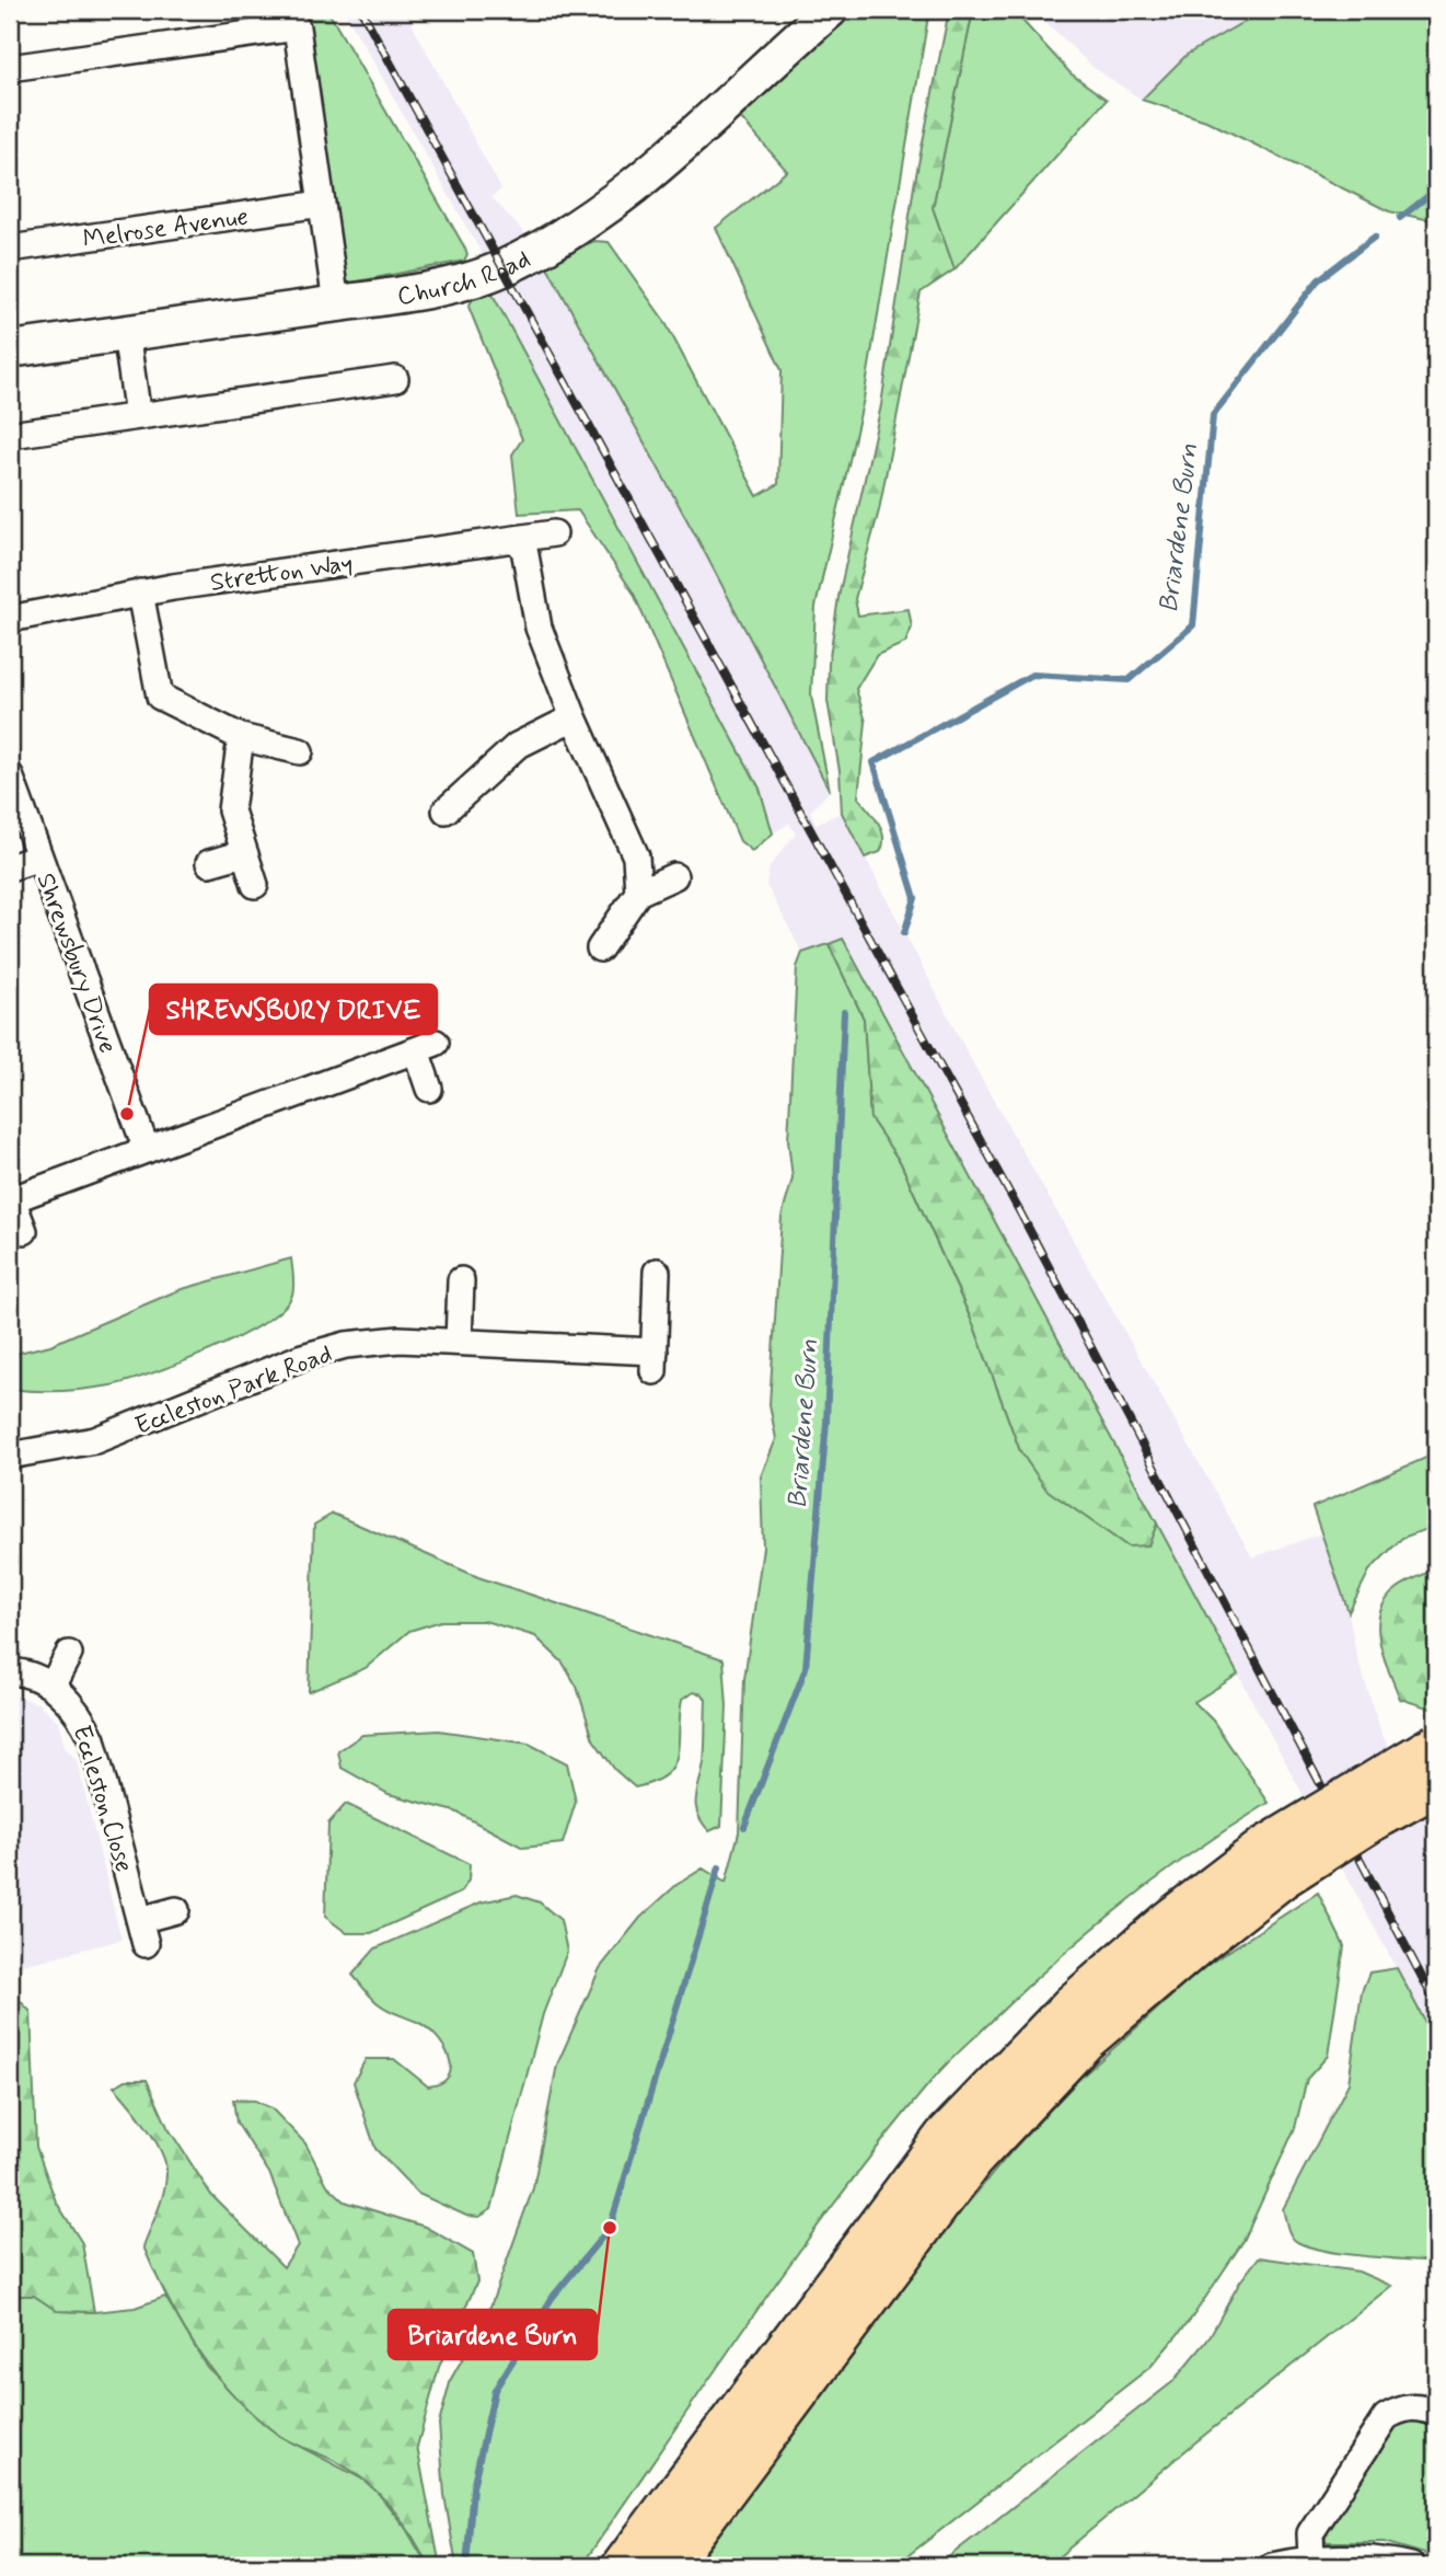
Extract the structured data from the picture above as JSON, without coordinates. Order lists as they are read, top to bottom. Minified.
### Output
{"streets":{"street":["Melrose Avenue","Church Road","Stretton Way","Shrewsbury Drive","Eccleston Park Road","Eccleston Close"]},"water":["Briardene Burn"],"places":["SHREWSBURY DRIVE","Briardene Burn"]}
